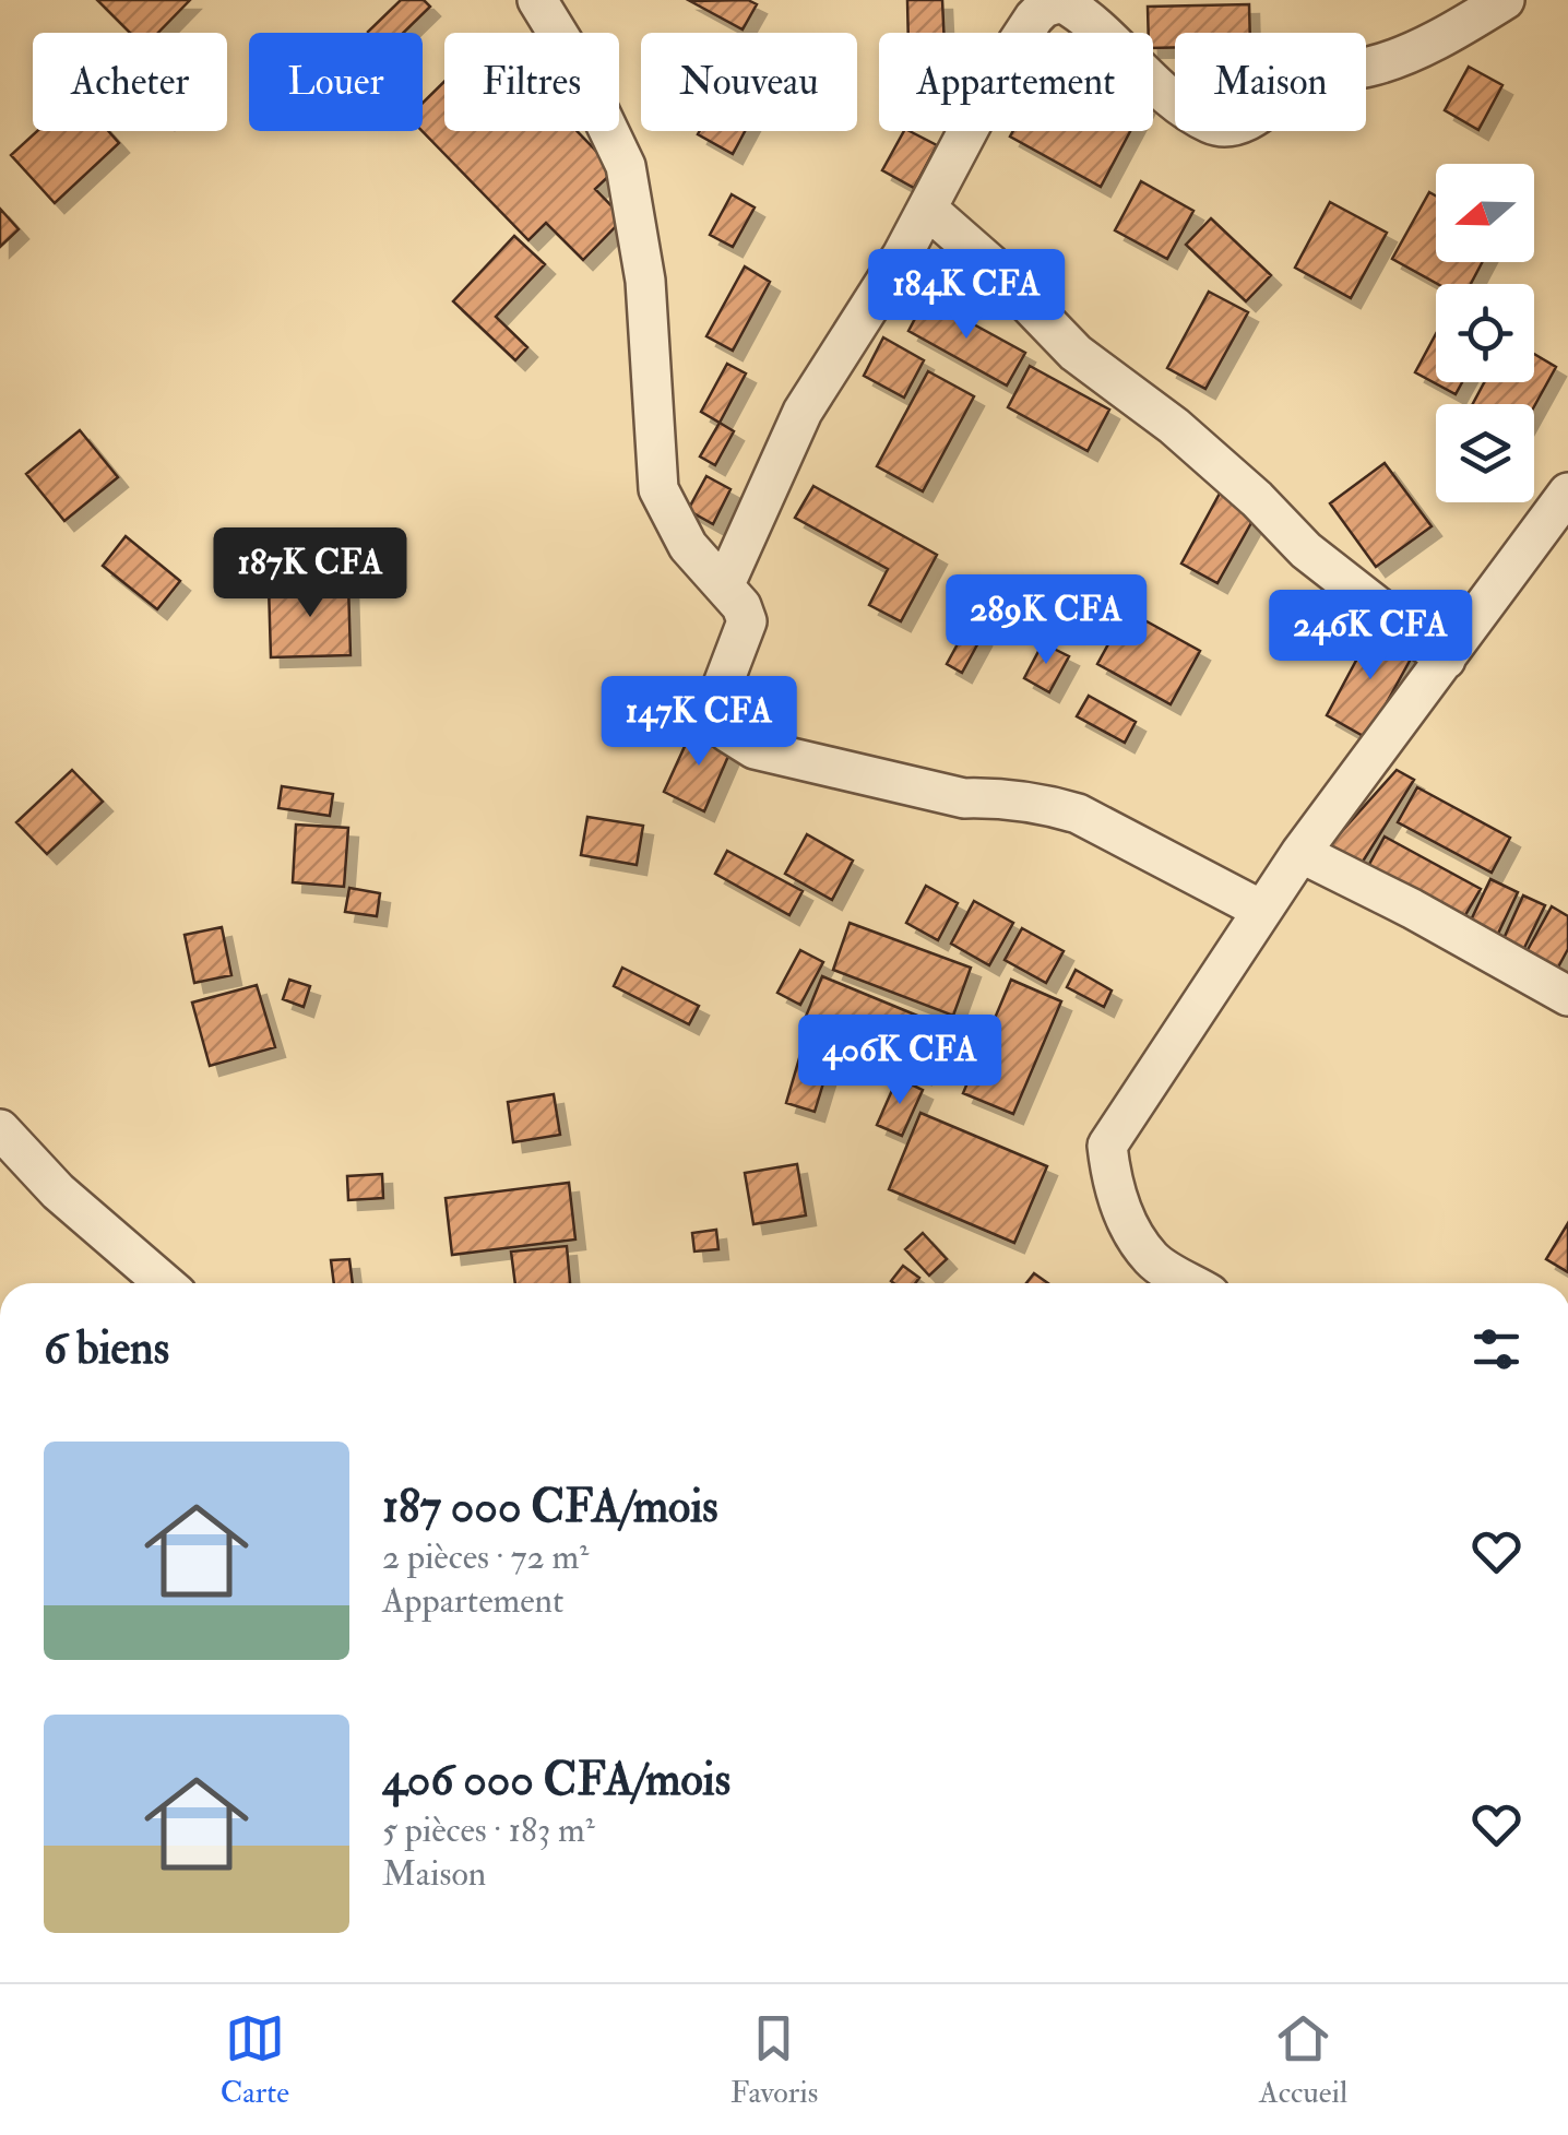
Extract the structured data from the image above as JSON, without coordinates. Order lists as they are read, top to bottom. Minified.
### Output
{"north":"left","page":{"chip":["Acheter","Louer","Filtres","Nouveau","Appartement","Maison"],"price":["184K CFA","187K CFA","289K CFA","246K CFA","147K CFA","406K CFA"],"heading":"6 biens","list":[{"name":"187 000 CFA/mois","note":"2 pièces · 72 m² · Appartement"},{"name":"406 000 CFA/mois","note":"5 pièces · 183 m² · Maison"}],"tabs":["Carte","Favoris","Accueil"]}}
